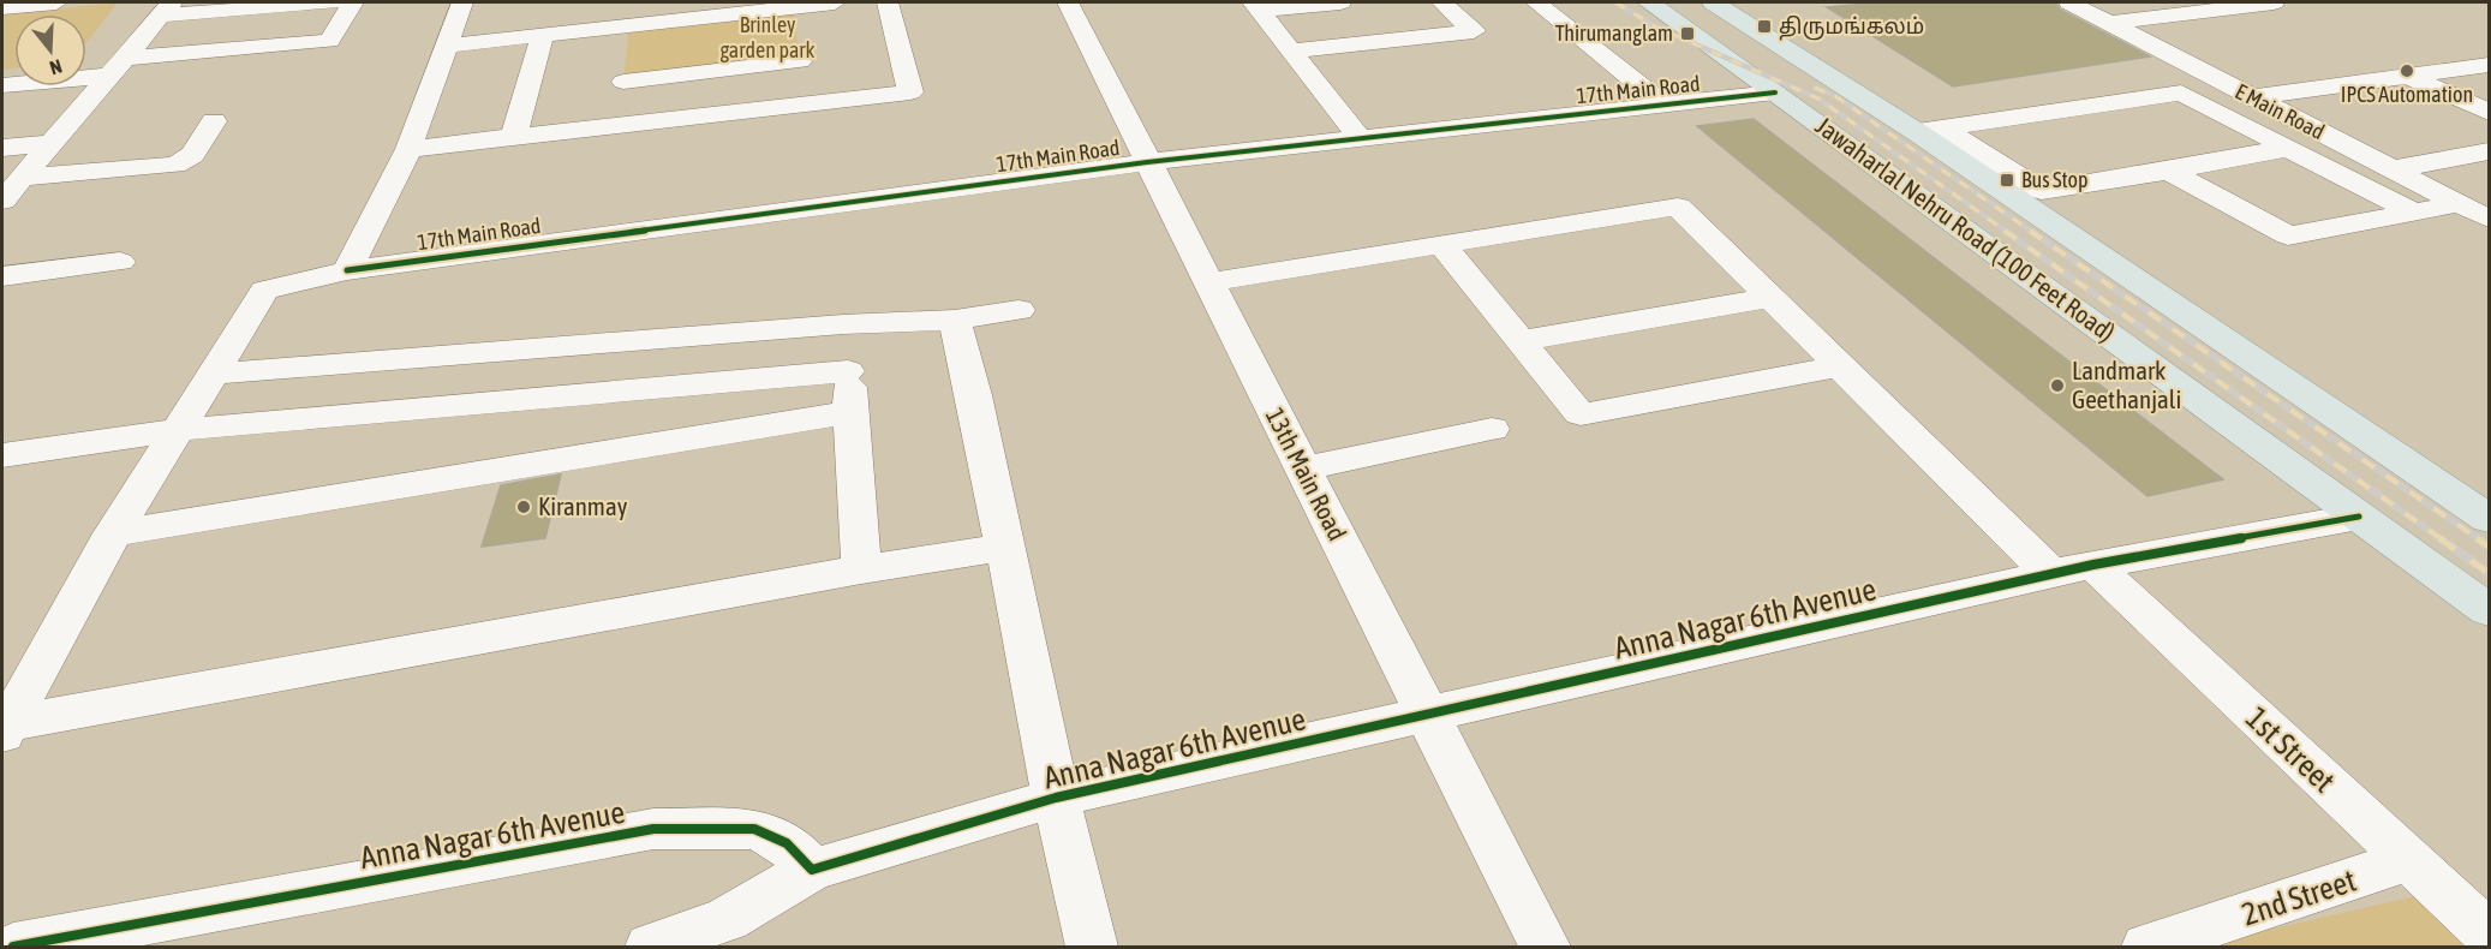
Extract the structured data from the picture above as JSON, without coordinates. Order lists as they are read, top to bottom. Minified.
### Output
{"streets":{"main road":["Jawaharlal Nehru Road (100 Feet Road)"],"street":["17th Main Road","E Main Road","13th Main Road","Anna Nagar 6th Avenue","1st Street","2nd Street"]},"crossings":[["17th Main Road","Jawaharlal Nehru Road (100 Feet Road)"],["17th Main Road","13th Main Road"],["Jawaharlal Nehru Road (100 Feet Road)","Anna Nagar 6th Avenue"],["13th Main Road","Anna Nagar 6th Avenue"],["Anna Nagar 6th Avenue","1st Street"],["1st Street","2nd Street"]],"parks":["Brinley garden park"],"places":{"transit":["திருமங்கலம்","Thirumanglam","Bus Stop"],"other":["IPCS Automation","Landmark Geethanjali","Kiranmay"]},"north":"bottom"}
